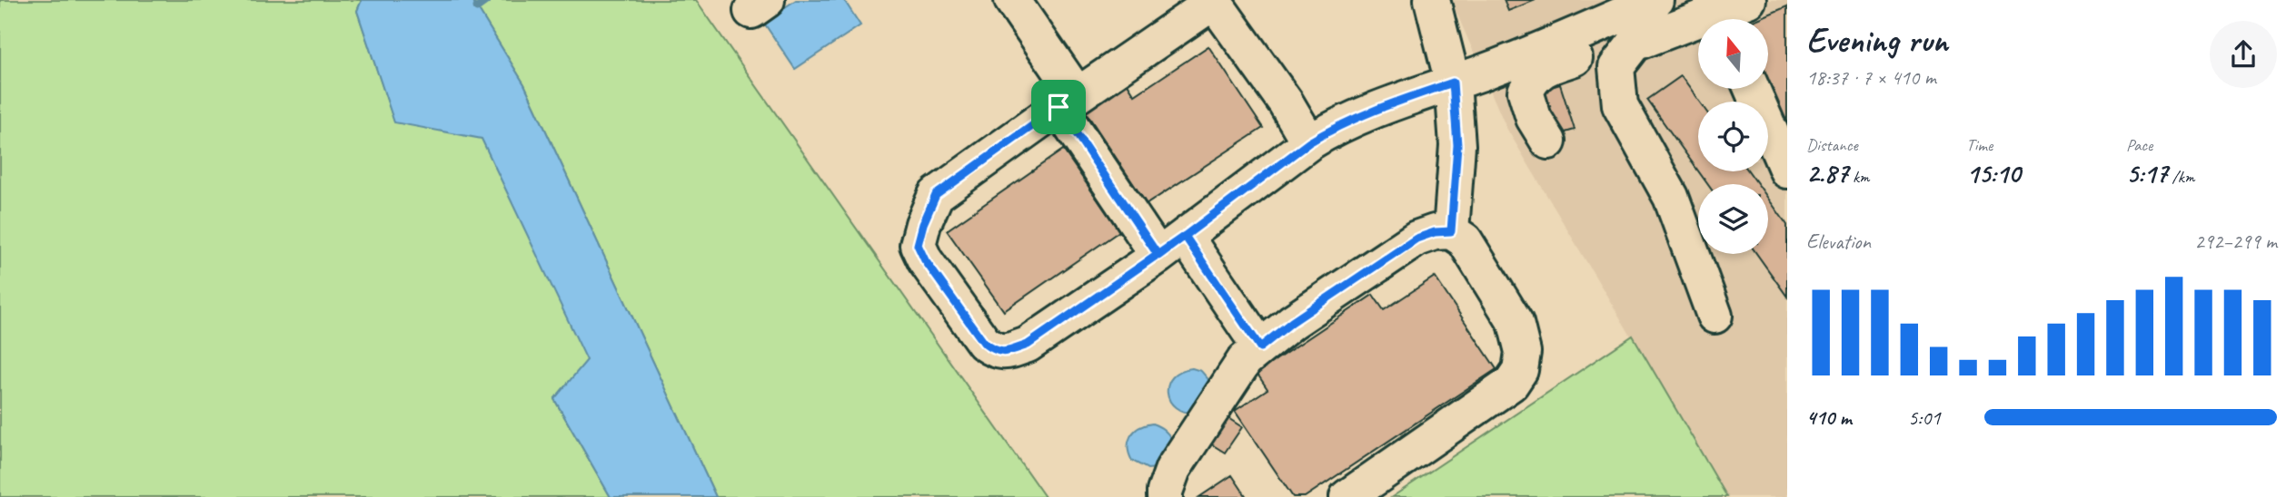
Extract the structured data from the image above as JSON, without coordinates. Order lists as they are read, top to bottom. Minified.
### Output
{"north":"top","page":{"heading":["Evening run","18:37 · 7 × 410 m"],"stats":[["Distance","2.87 km"],["Time","15:10"],["Pace","5:17 /km"]],"chart":["Elevation","292–299 m"],"list":[{"name":"410 m","note":"5:01"}]}}
